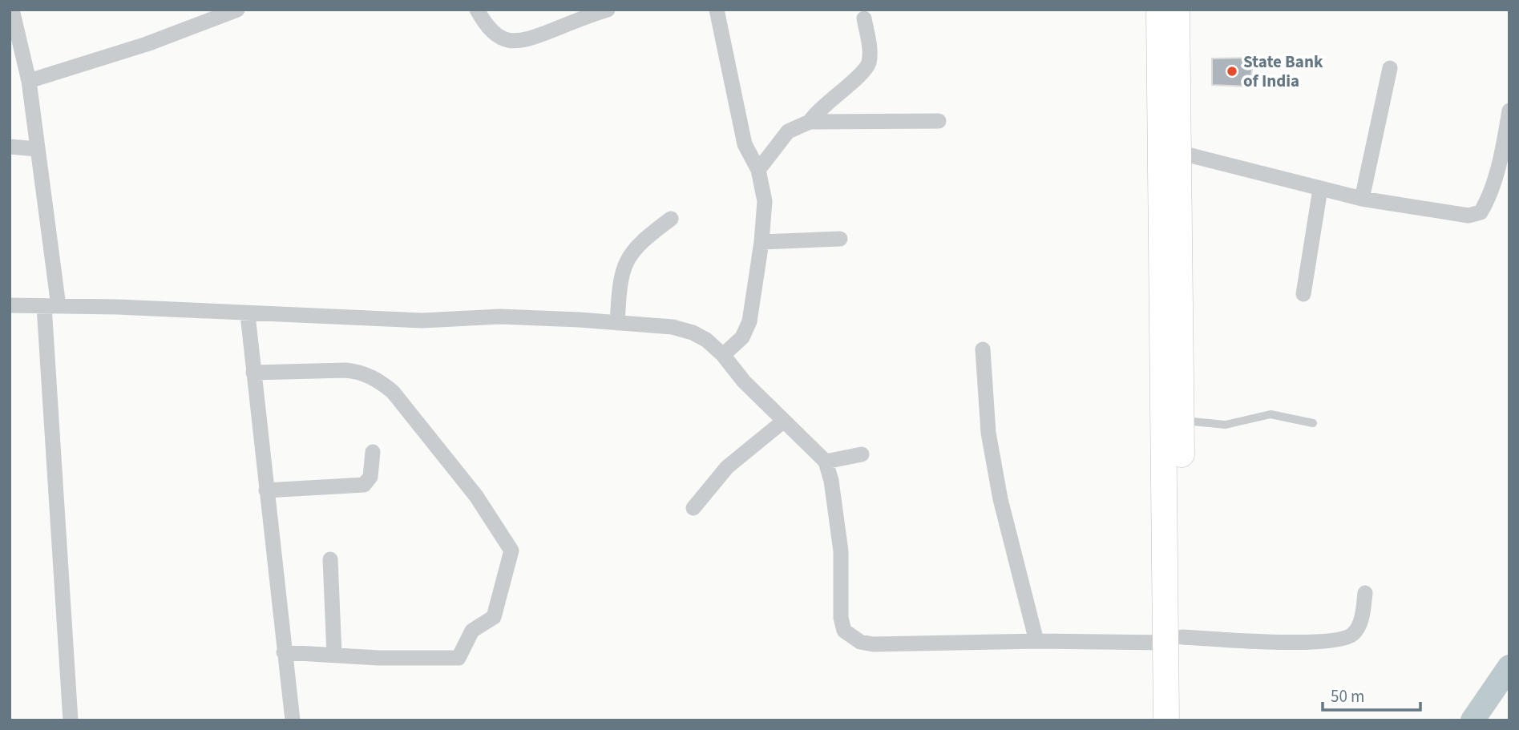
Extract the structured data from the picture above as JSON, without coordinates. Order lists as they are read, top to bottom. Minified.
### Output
{"places":["State Bank of India"],"scale_bar":"50 m"}
